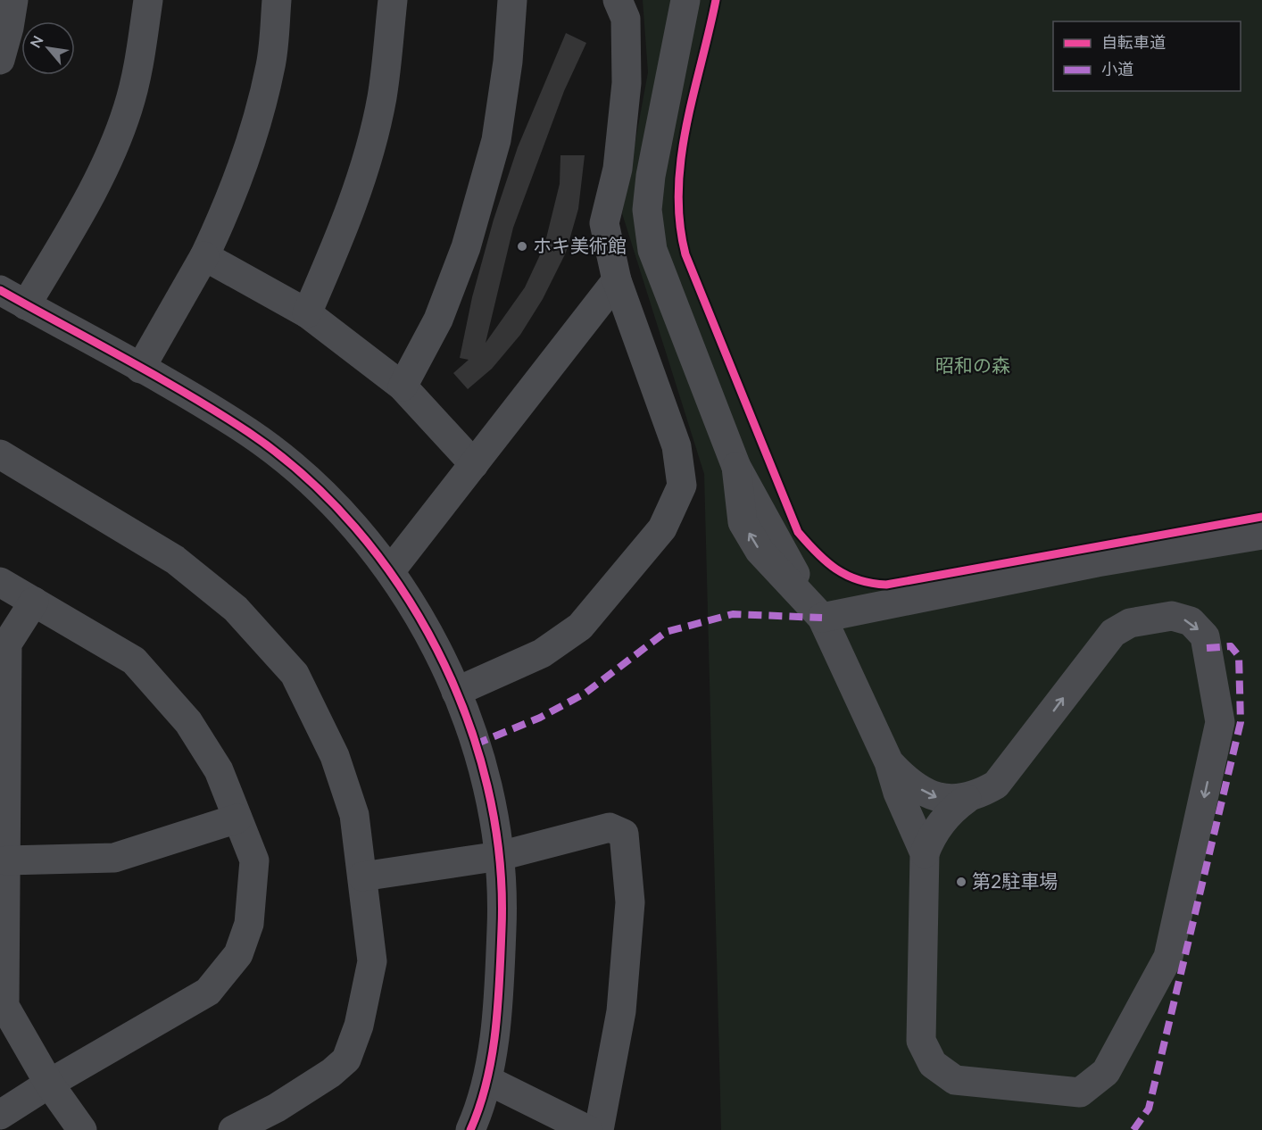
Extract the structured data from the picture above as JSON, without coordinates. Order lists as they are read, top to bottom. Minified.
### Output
{"parks":["昭和の森"],"places":["ホキ美術館","第2駐車場"],"legend":["自転車道","小道"],"north":"top left"}
